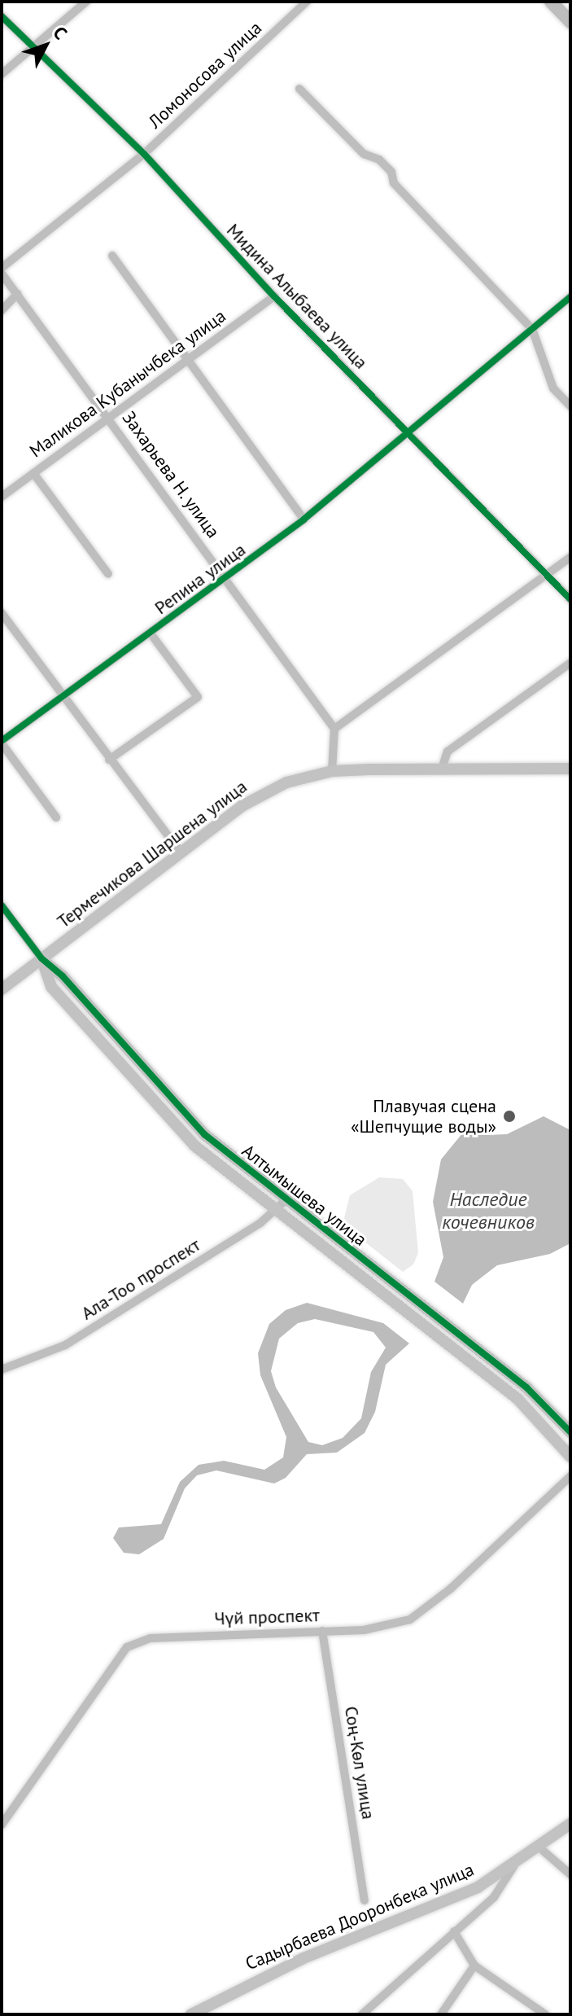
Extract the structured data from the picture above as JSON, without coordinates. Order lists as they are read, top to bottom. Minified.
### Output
{"streets":{"street":["Ломоносова улица","Мидина Алыбаева улица","Маликова Кубанычбека улица","Захарьева Н. улица","Репина улица","Термечикова Шаршена улица","Алтымышева улица","Ала-Тоо проспект","Чүй проспект","Соң-Көл улица","Садырбаева Дооронбека улица"]},"crossings":[["Ломоносова улица","Мидина Алыбаева улица"],["Мидина Алыбаева улица","Маликова Кубанычбека улица"],["Мидина Алыбаева улица","Репина улица"],["Маликова Кубанычбека улица","Захарьева Н. улица"],["Захарьева Н. улица","Репина улица"],["Термечикова Шаршена улица","Алтымышева улица"],["Алтымышева улица","Ала-Тоо проспект"],["Чүй проспект","Соң-Көл улица"]],"water":["Наследие кочевников"],"places":["Плавучая сцена «Шепчущие воды»"],"north":"top right"}
